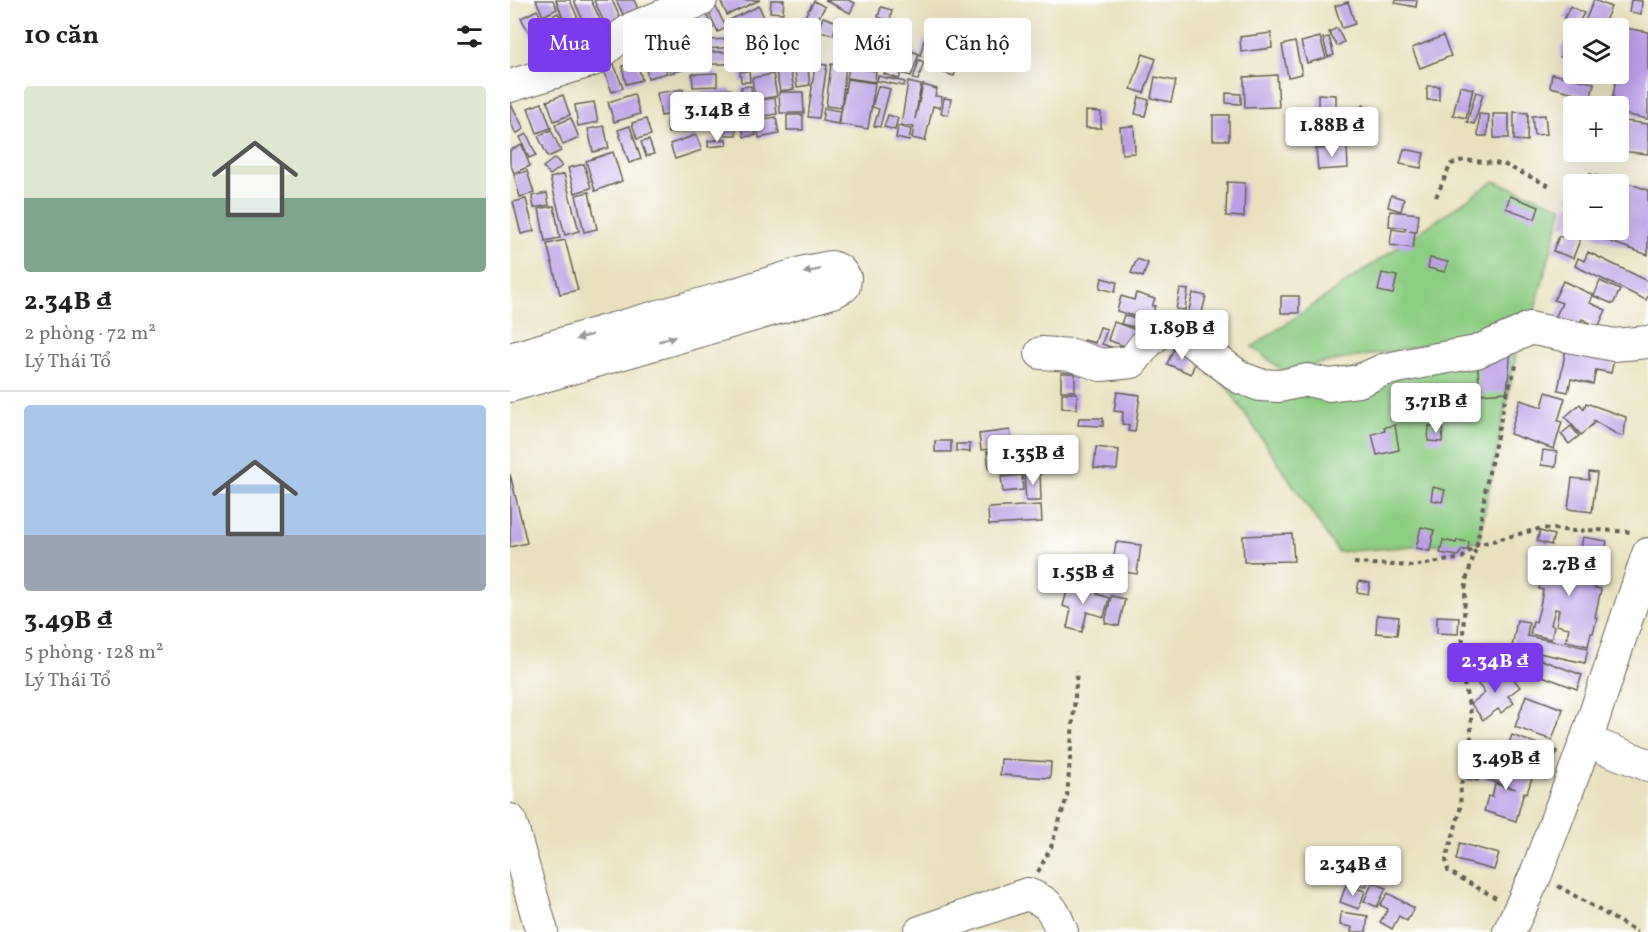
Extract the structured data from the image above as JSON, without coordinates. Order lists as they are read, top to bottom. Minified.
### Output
{"page":{"heading":"10 căn","map_buttons":["+","−"],"chip":["Mua","Thuê","Bộ lọc","Mới","Căn hộ"],"list":[{"name":"2.34B ₫","note":"2 phòng · 72 m² · Lý Thái Tổ"},{"name":"3.49B ₫","note":"5 phòng · 128 m² · Lý Thái Tổ"}],"price":["3.14B ₫","1.88B ₫","1.89B ₫","3.71B ₫","1.35B ₫","2.7B ₫","1.55B ₫","2.34B ₫","3.49B ₫","2.34B ₫"]}}
